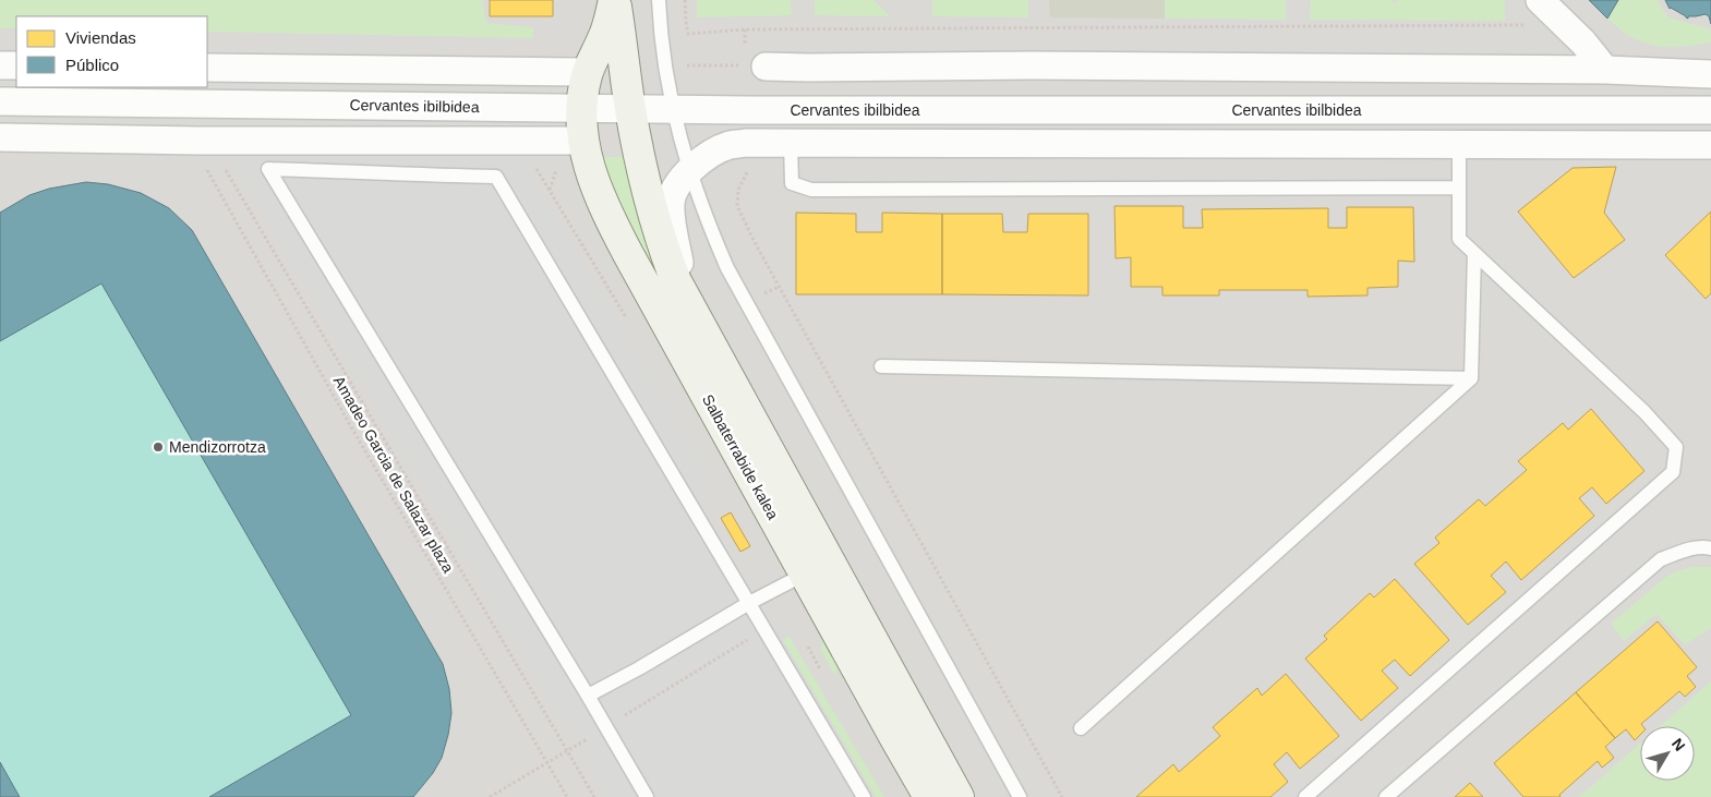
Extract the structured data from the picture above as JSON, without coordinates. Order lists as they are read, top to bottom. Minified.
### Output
{"streets":{"street":["Cervantes ibilbidea","Salbaterrabide kalea"],"path":["Amadeo Garcia de Salazar plaza"]},"crossings":[["Cervantes ibilbidea","Salbaterrabide kalea"]],"places":["Mendizorrotza"],"legend":["Viviendas","Público"],"north":"top right"}
